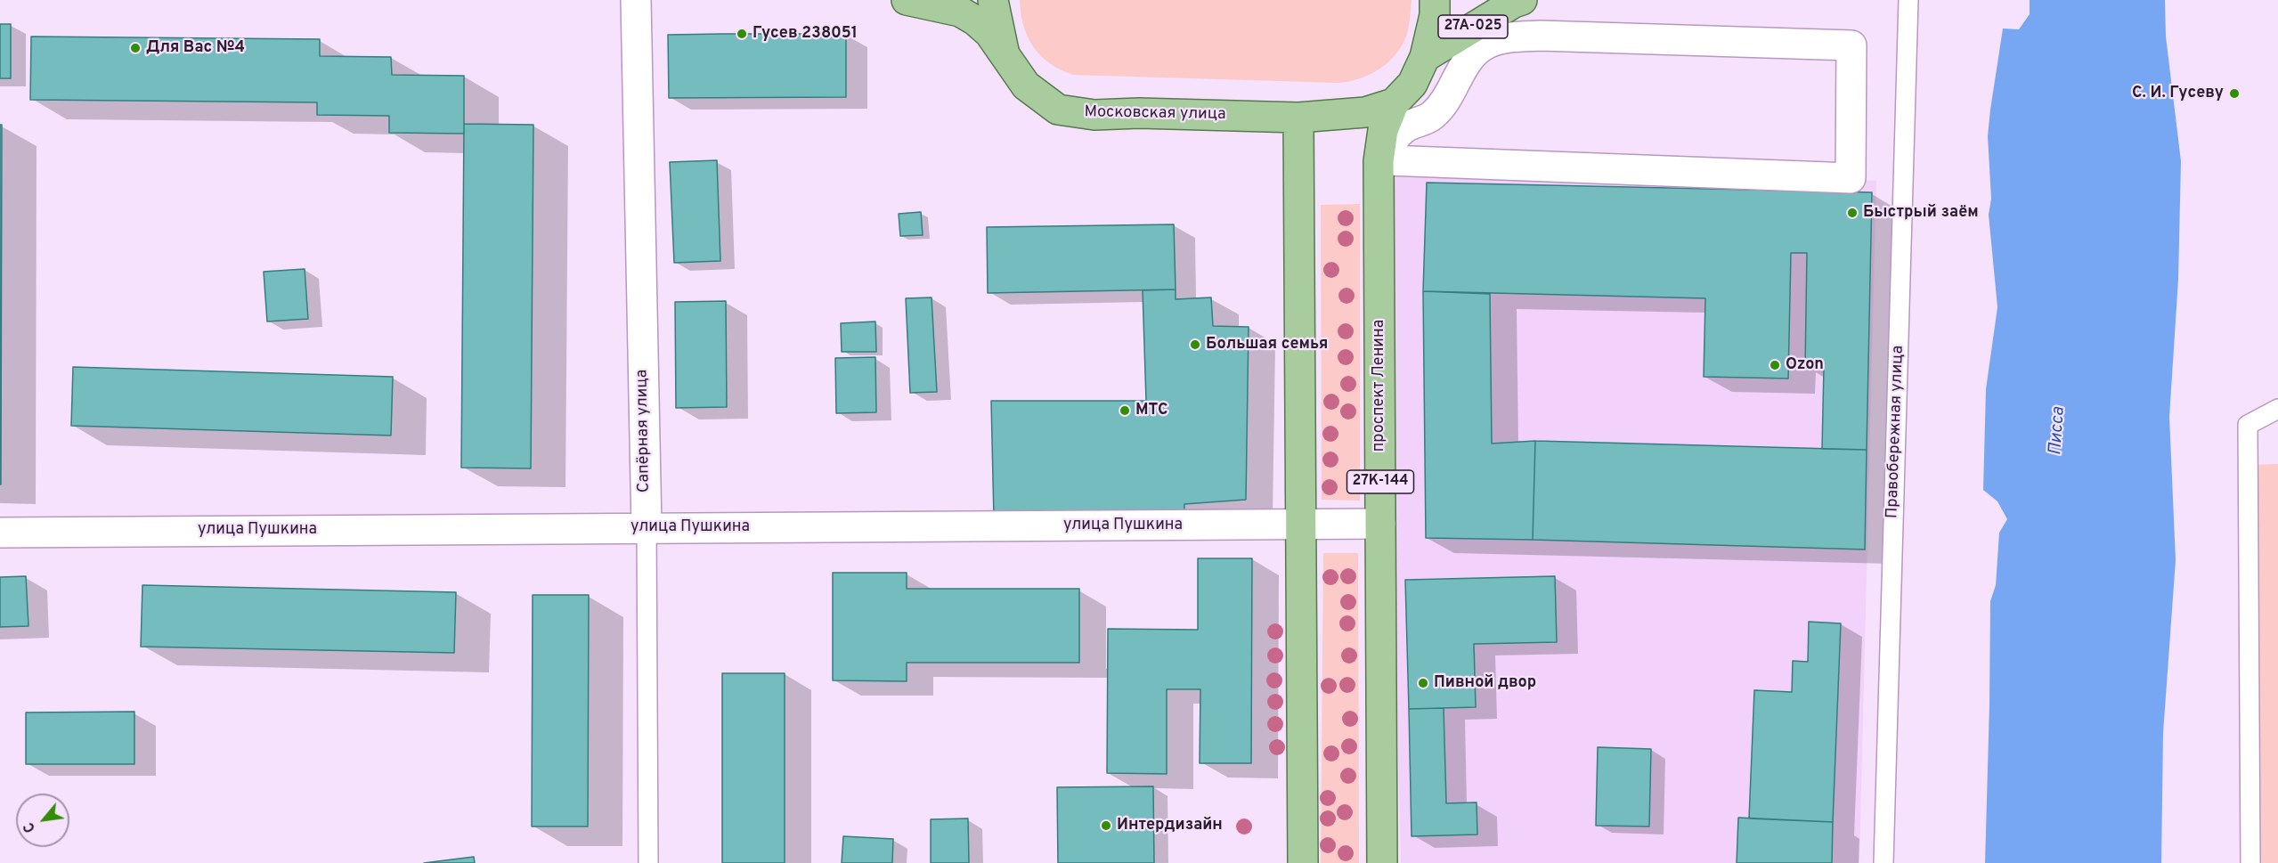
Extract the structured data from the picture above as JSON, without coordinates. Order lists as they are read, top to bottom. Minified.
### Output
{"streets":{"main road":["27А-025","Московская улица","проспект Ленина","27К-144"],"street":["Сапёрная улица","улица Пушкина"],"lane":["Правобережная улица"]},"crossings":[["Московская улица","проспект Ленина"],["проспект Ленина","улица Пушкина"],["Сапёрная улица","улица Пушкина"]],"water":["Писса"],"places":["Гусев 238051","Для Вас №4","С. И. Гусеву","Быстрый заём","Большая семья","Ozon","МТС","Пивной двор","Интердизайн"],"north":"bottom left"}
